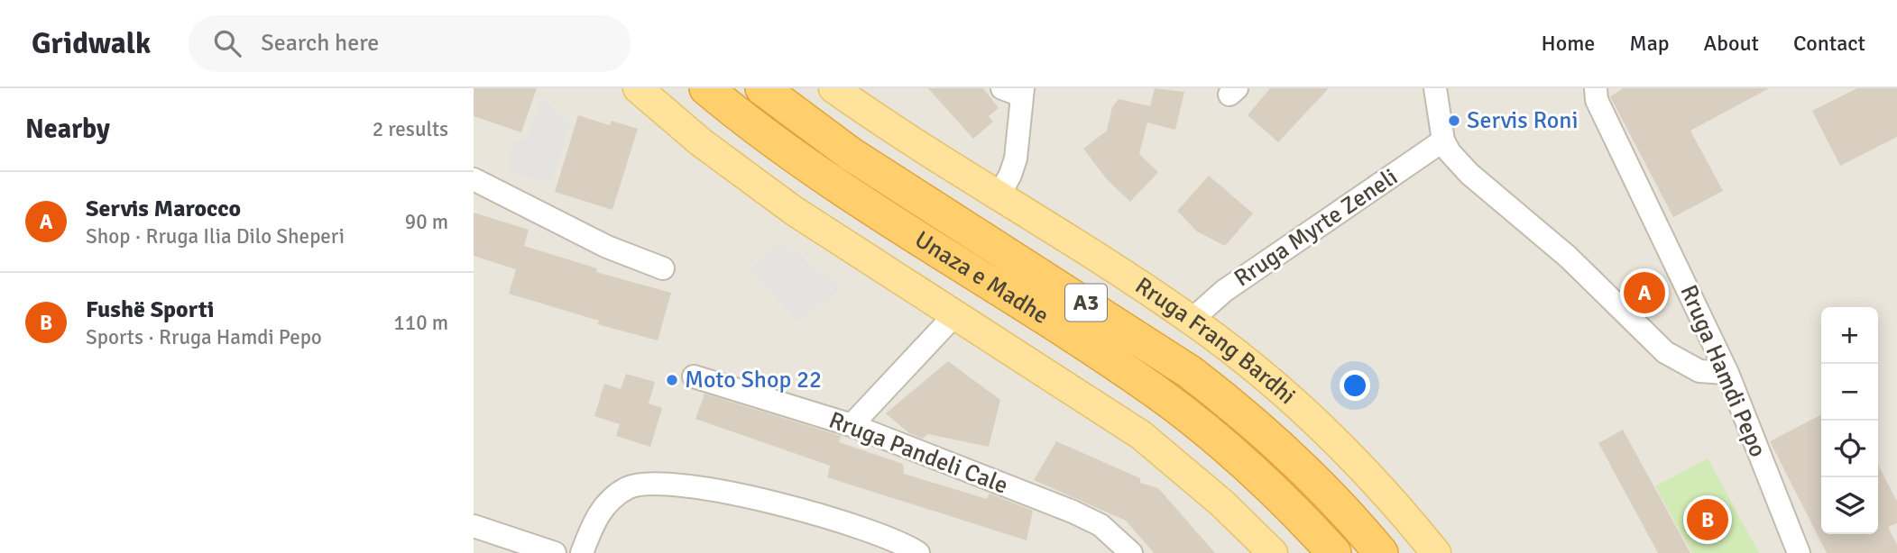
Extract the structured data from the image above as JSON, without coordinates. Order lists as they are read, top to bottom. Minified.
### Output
{"streets":{"highway":["Unaza e Madhe","A3"],"main road":["Rruga Frang Bardhi"],"street":["Rruga Myrte Zeneli","Rruga Hamdi Pepo","Rruga Pandeli Cale"]},"crossings":[["Rruga Myrte Zeneli","Rruga Frang Bardhi"]],"places":["Servis Roni","Moto Shop 22"],"page":{"header":"Gridwalk","search":"Search here","nav":["Home","Map","About","Contact"],"heading":["Nearby","2 results"],"list":[{"mark":"A","name":"Servis Marocco","note":"Shop · Rruga Ilia Dilo Sheperi","value":"90 m"},{"mark":"B","name":"Fushë Sporti","note":"Sports · Rruga Hamdi Pepo","value":"110 m"}],"pins":["A","B"],"map_buttons":["+","−"]}}
